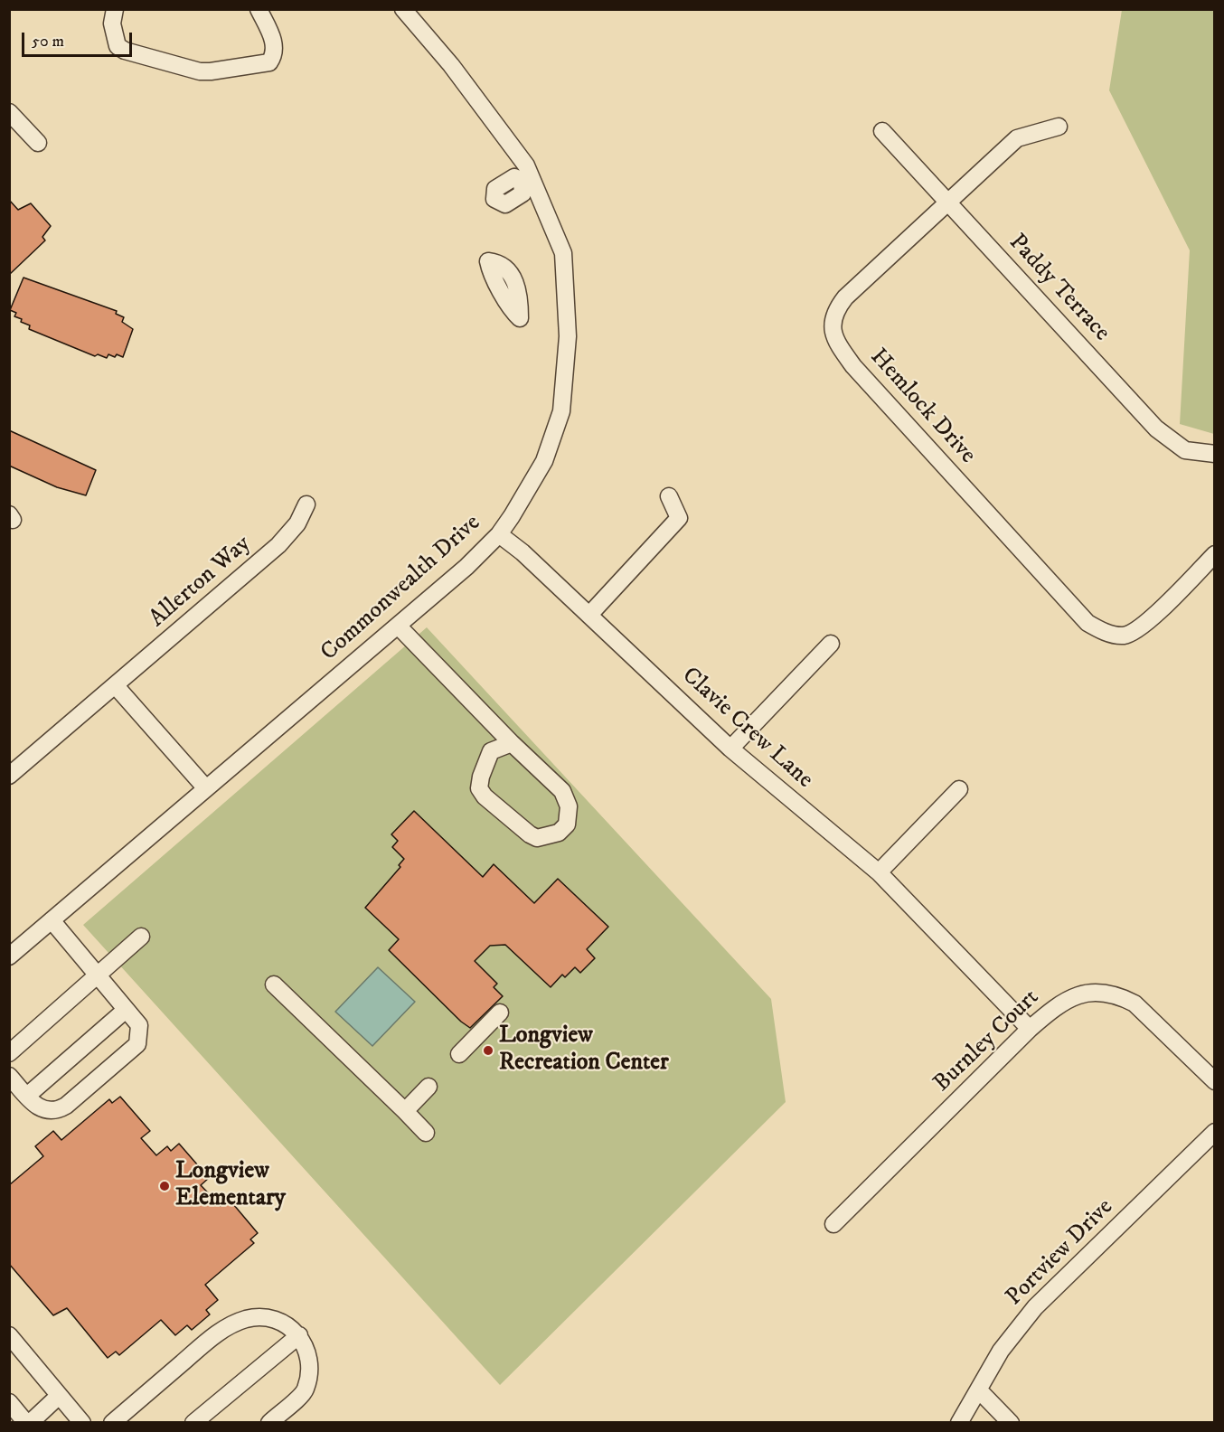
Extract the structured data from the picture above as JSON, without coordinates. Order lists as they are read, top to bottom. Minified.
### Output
{"streets":{"street":["Paddy Terrace","Hemlock Drive","Allerton Way","Commonwealth Drive","Clavie Crew Lane","Burnley Court","Portview Drive"]},"crossings":[["Paddy Terrace","Hemlock Drive"],["Commonwealth Drive","Clavie Crew Lane"],["Clavie Crew Lane","Burnley Court"]],"places":["Longview Recreation Center","Longview Elementary"],"scale_bar":"50 m"}
